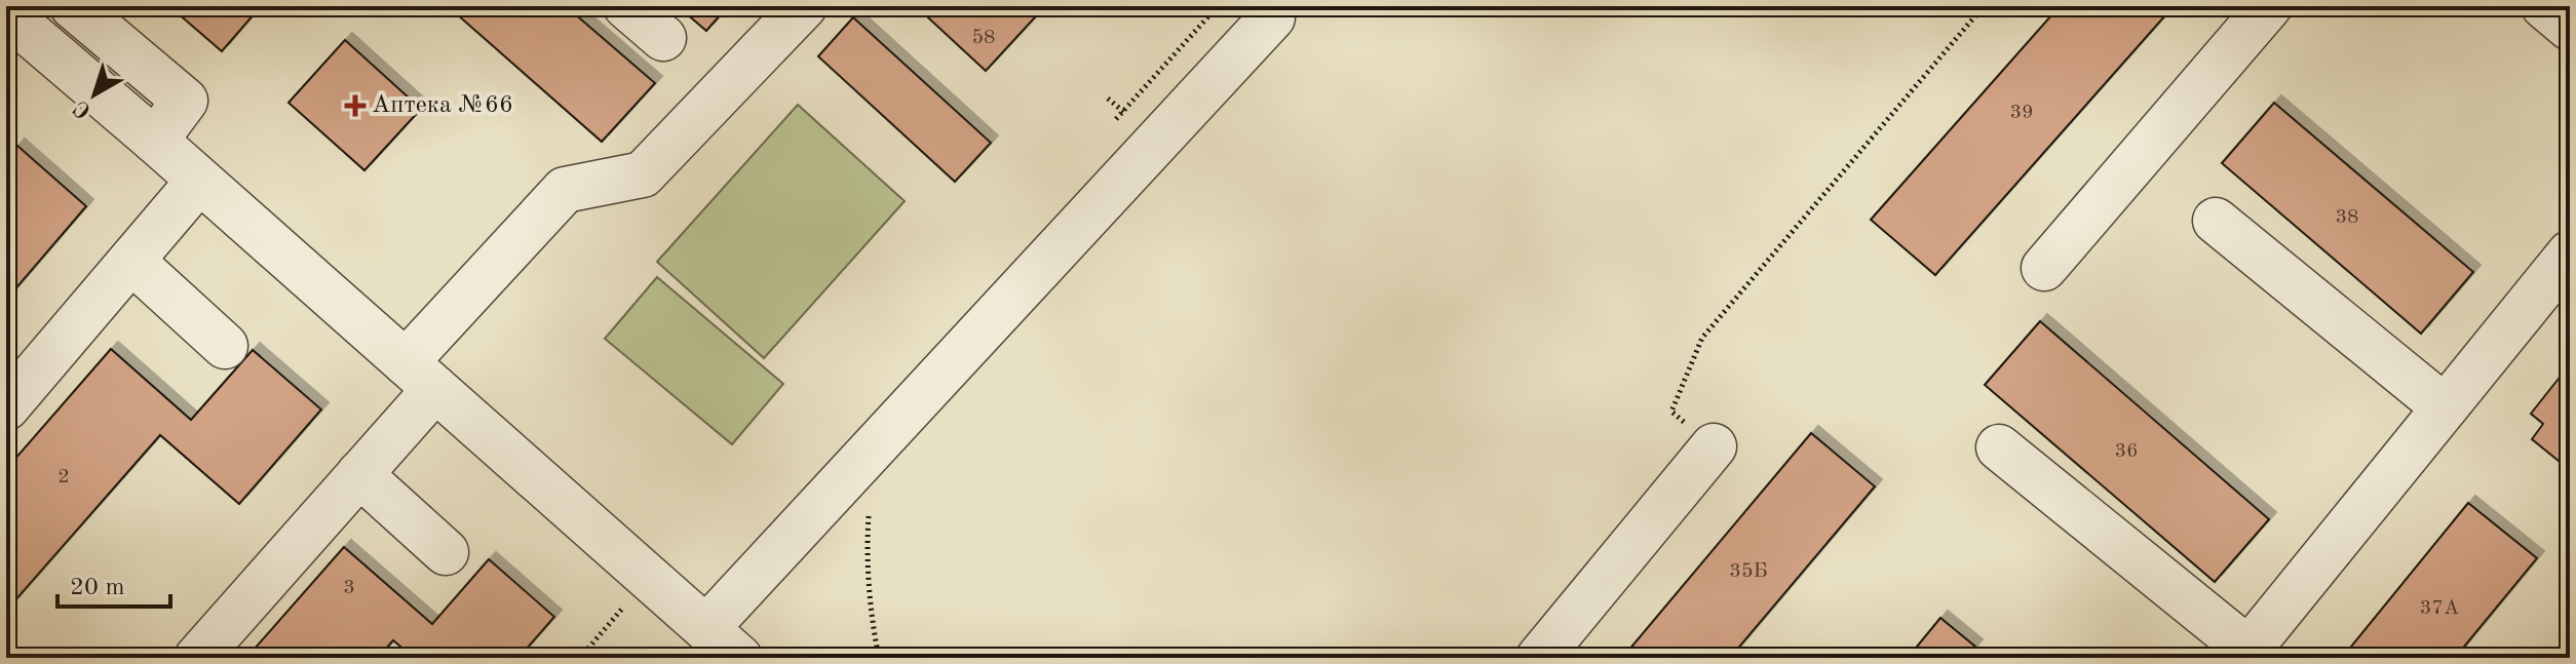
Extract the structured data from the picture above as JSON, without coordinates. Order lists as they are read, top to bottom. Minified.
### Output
{"places":{"health":["Аптека №66"]},"house_numbers":["58","39","38","36","2","35Б","3","37А"],"scale_bar":"20 m","north":"bottom left"}
